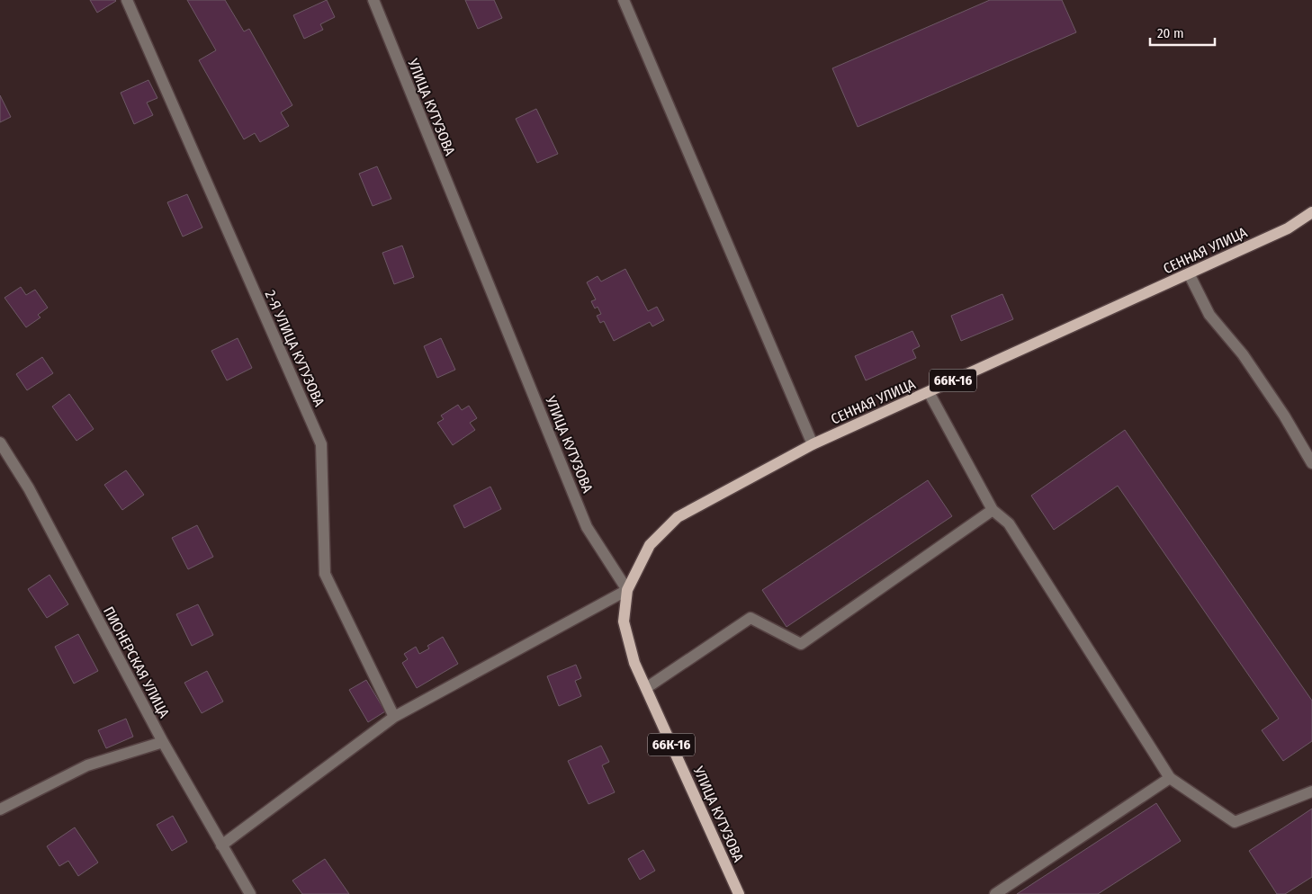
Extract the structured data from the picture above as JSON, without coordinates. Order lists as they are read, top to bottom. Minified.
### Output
{"streets":{"main road":["УЛИЦА КУТУЗОВА","СЕННАЯ УЛИЦА","66К-16"],"street":["2-Я УЛИЦА КУТУЗОВА","ПИОНЕРСКАЯ УЛИЦА"]},"crossings":[["УЛИЦА КУТУЗОВА","СЕННАЯ УЛИЦА"]],"scale_bar":"20 m"}
